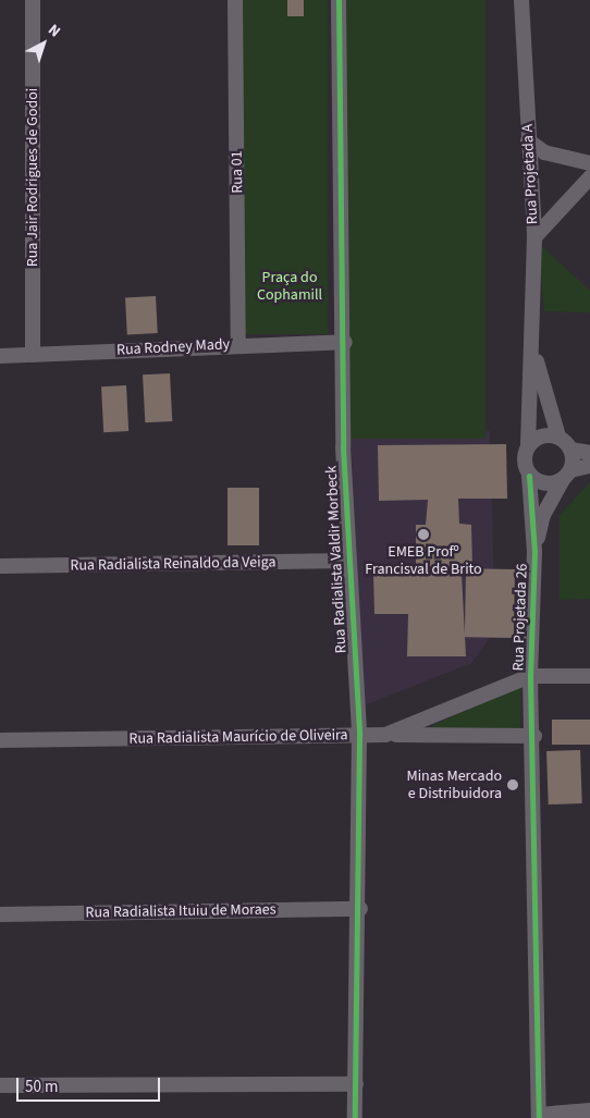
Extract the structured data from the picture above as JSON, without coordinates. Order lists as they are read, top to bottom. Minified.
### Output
{"streets":{"street":["Rua 01","Rua Projetada A","Rua Jair Rodrigues de Godoi","Rua Rodney Mady","Rua Radialista Valdir Morbeck","Rua Radialista Reinaldo da Veiga","Rua Projetada 26","Rua Radialista Maurício de Oliveira","Rua Radialista Ituiu de Moraes"]},"crossings":[["Rua 01","Rua Rodney Mady"],["Rua Projetada A","Rua Projetada 26"],["Rua Jair Rodrigues de Godoi","Rua Rodney Mady"],["Rua Rodney Mady","Rua Radialista Valdir Morbeck"],["Rua Radialista Valdir Morbeck","Rua Radialista Reinaldo da Veiga"],["Rua Radialista Valdir Morbeck","Rua Radialista Maurício de Oliveira"],["Rua Radialista Valdir Morbeck","Rua Radialista Ituiu de Moraes"],["Rua Projetada 26","Rua Radialista Maurício de Oliveira"]],"parks":["Praça do Cophamill"],"places":["EMEB Profº Francisval de Brito","Minas Mercado e Distribuidora"],"scale_bar":"50 m","north":"top right"}
